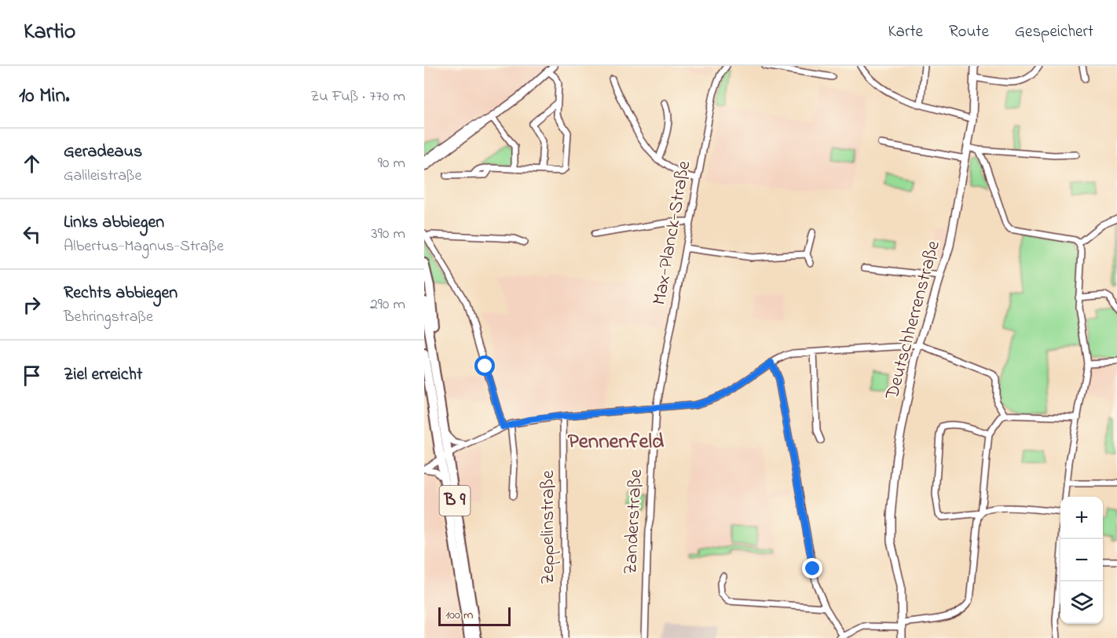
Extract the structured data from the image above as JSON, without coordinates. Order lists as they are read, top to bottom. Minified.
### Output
{"streets":{"main road":["B 9"],"street":["Max-Planck-Straße","Deutschherrenstraße","Zanderstraße","Zeppelinstraße"]},"crossings":[["Max-Planck-Straße","Zanderstraße"]],"districts":["Pennenfeld"],"scale_bar":"100 m","page":{"header":"Kartio","nav":["Karte","Route","Gespeichert"],"heading":["10 Min.","Zu Fuß · 770 m"],"list":[["Geradeaus","Galileistraße","90 m"],["Links abbiegen","Albertus-Magnus-Straße","390 m"],["Rechts abbiegen","Behringstraße","290 m"],"Ziel erreicht"],"map_buttons":["+","−"],"scale":"100 m"}}
